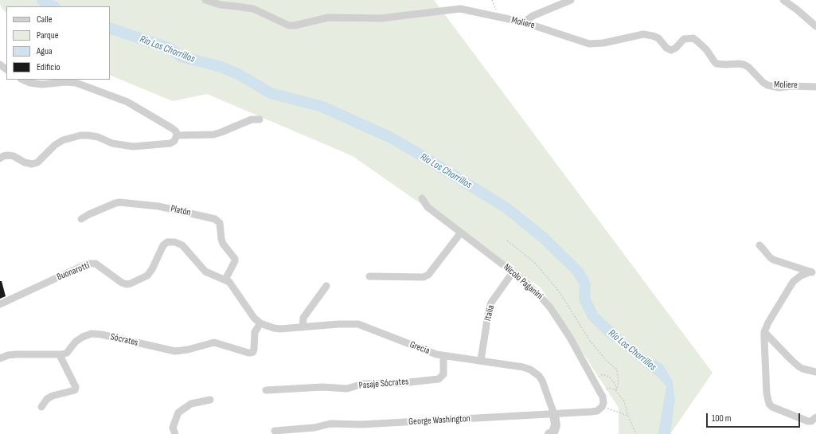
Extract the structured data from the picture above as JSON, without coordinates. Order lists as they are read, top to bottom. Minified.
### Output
{"streets":{"street":["Moliere","Platón","Buonarotti","Nícolo Paganini","Italia","Sócrates","Grecia","Pasaje Sócrates","George Washington"]},"crossings":[["Platón","Buonarotti"],["Buonarotti","Sócrates"],["Buonarotti","Grecia"],["Nícolo Paganini","Italia"],["Nícolo Paganini","George Washington"],["Italia","Grecia"],["Sócrates","Grecia"],["Grecia","Pasaje Sócrates"],["Grecia","George Washington"]],"water":["Río Los Chorrillos"],"legend":["Calle","Parque","Agua","Edificio"],"scale_bar":"100 m"}
